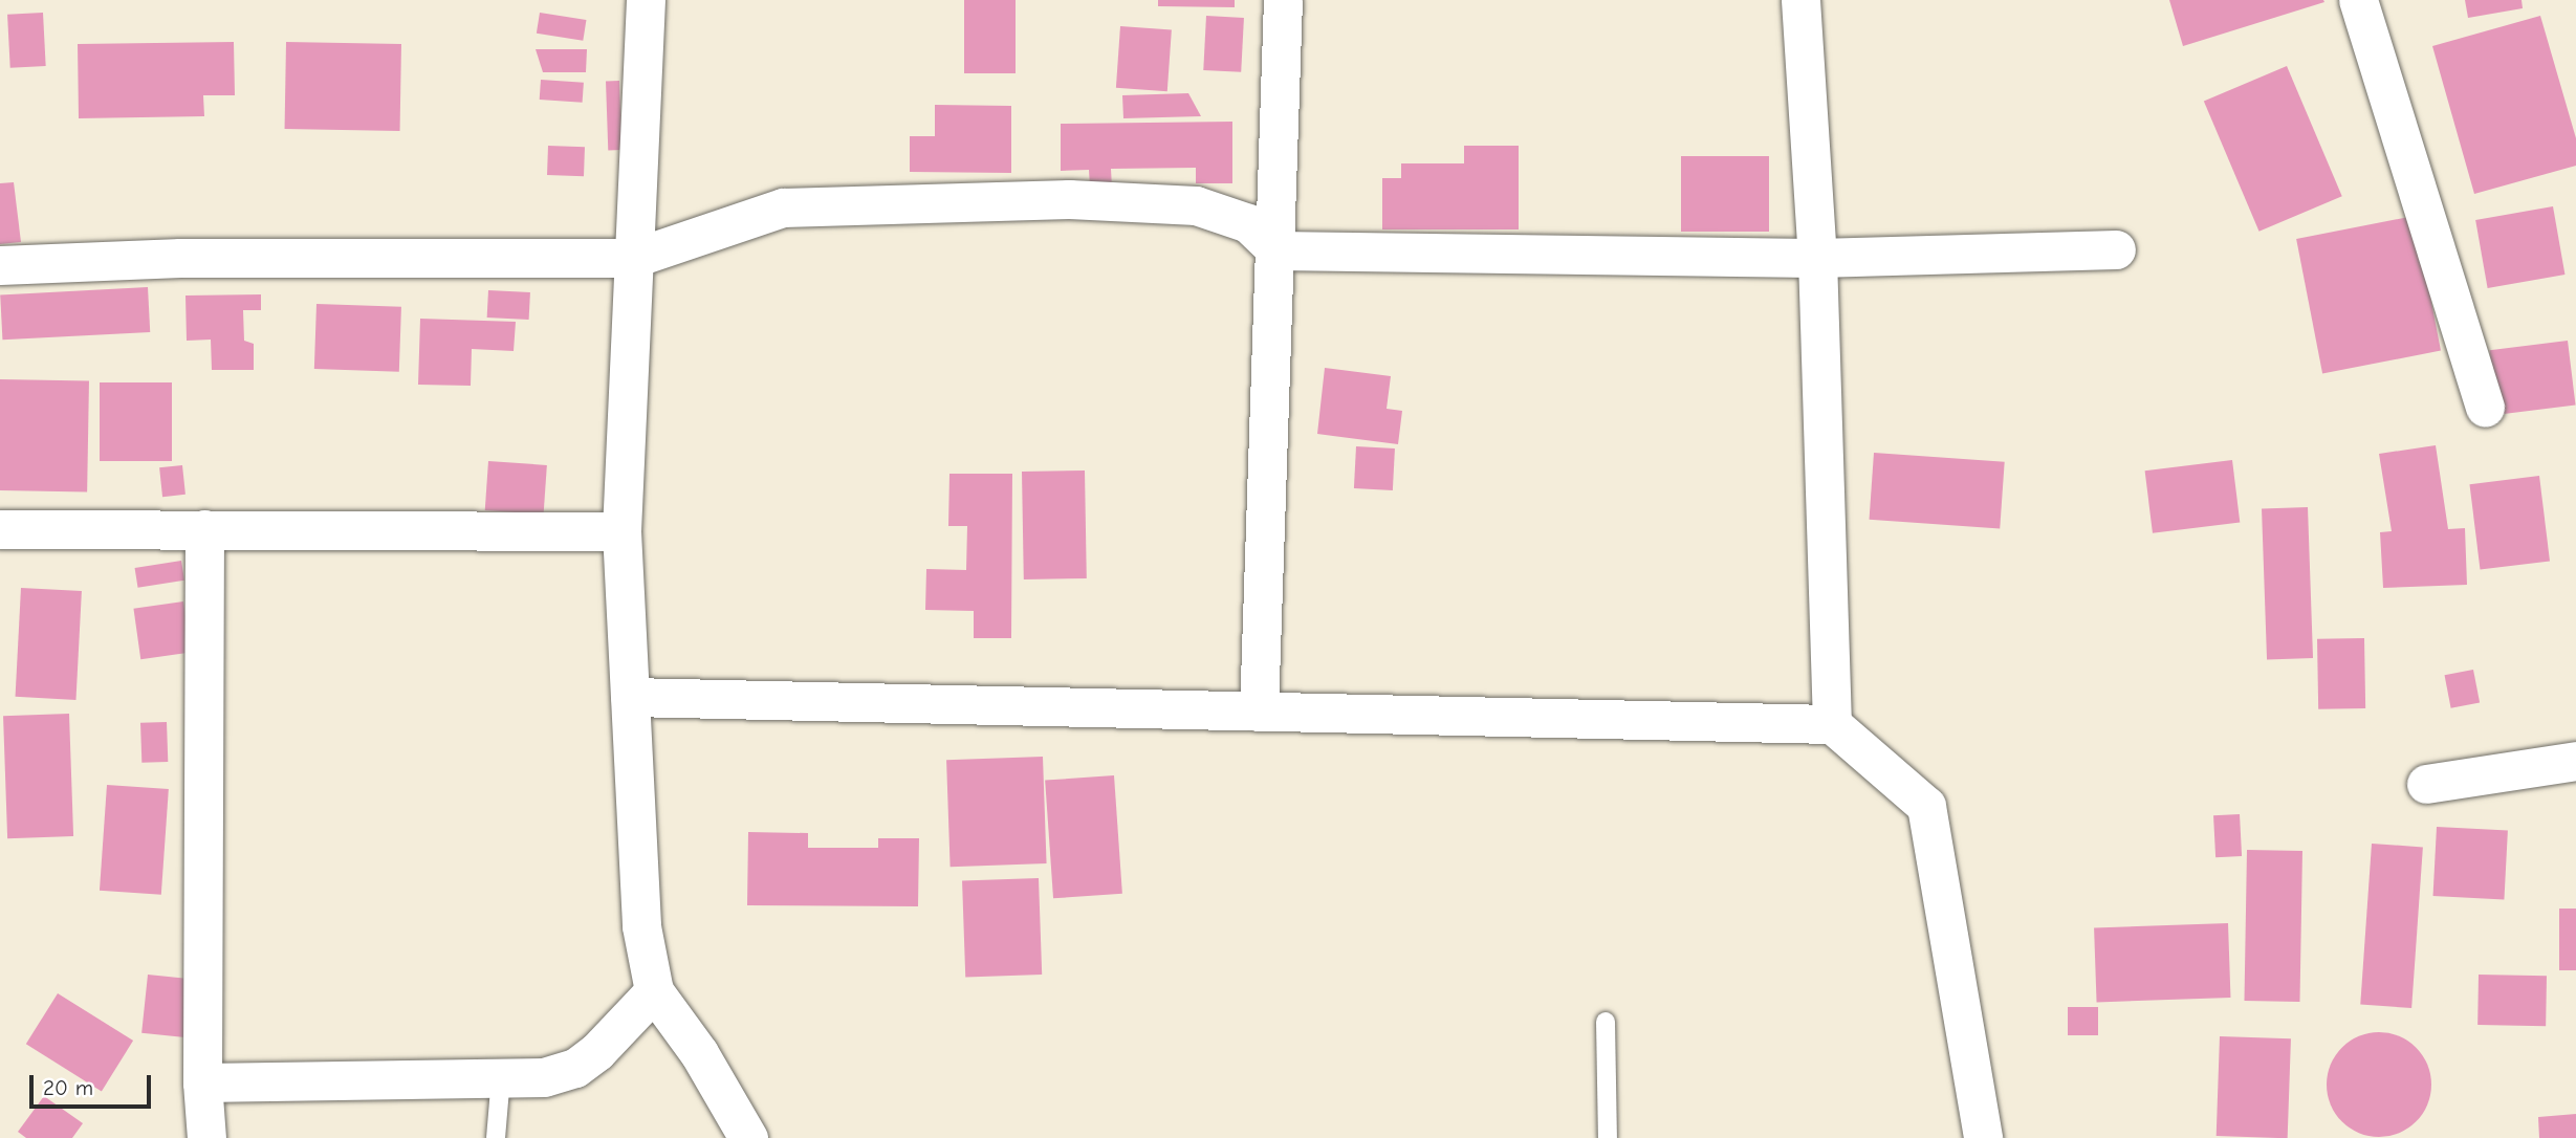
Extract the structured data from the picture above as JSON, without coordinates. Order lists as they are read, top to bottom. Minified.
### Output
{"scale_bar":"20 m"}
